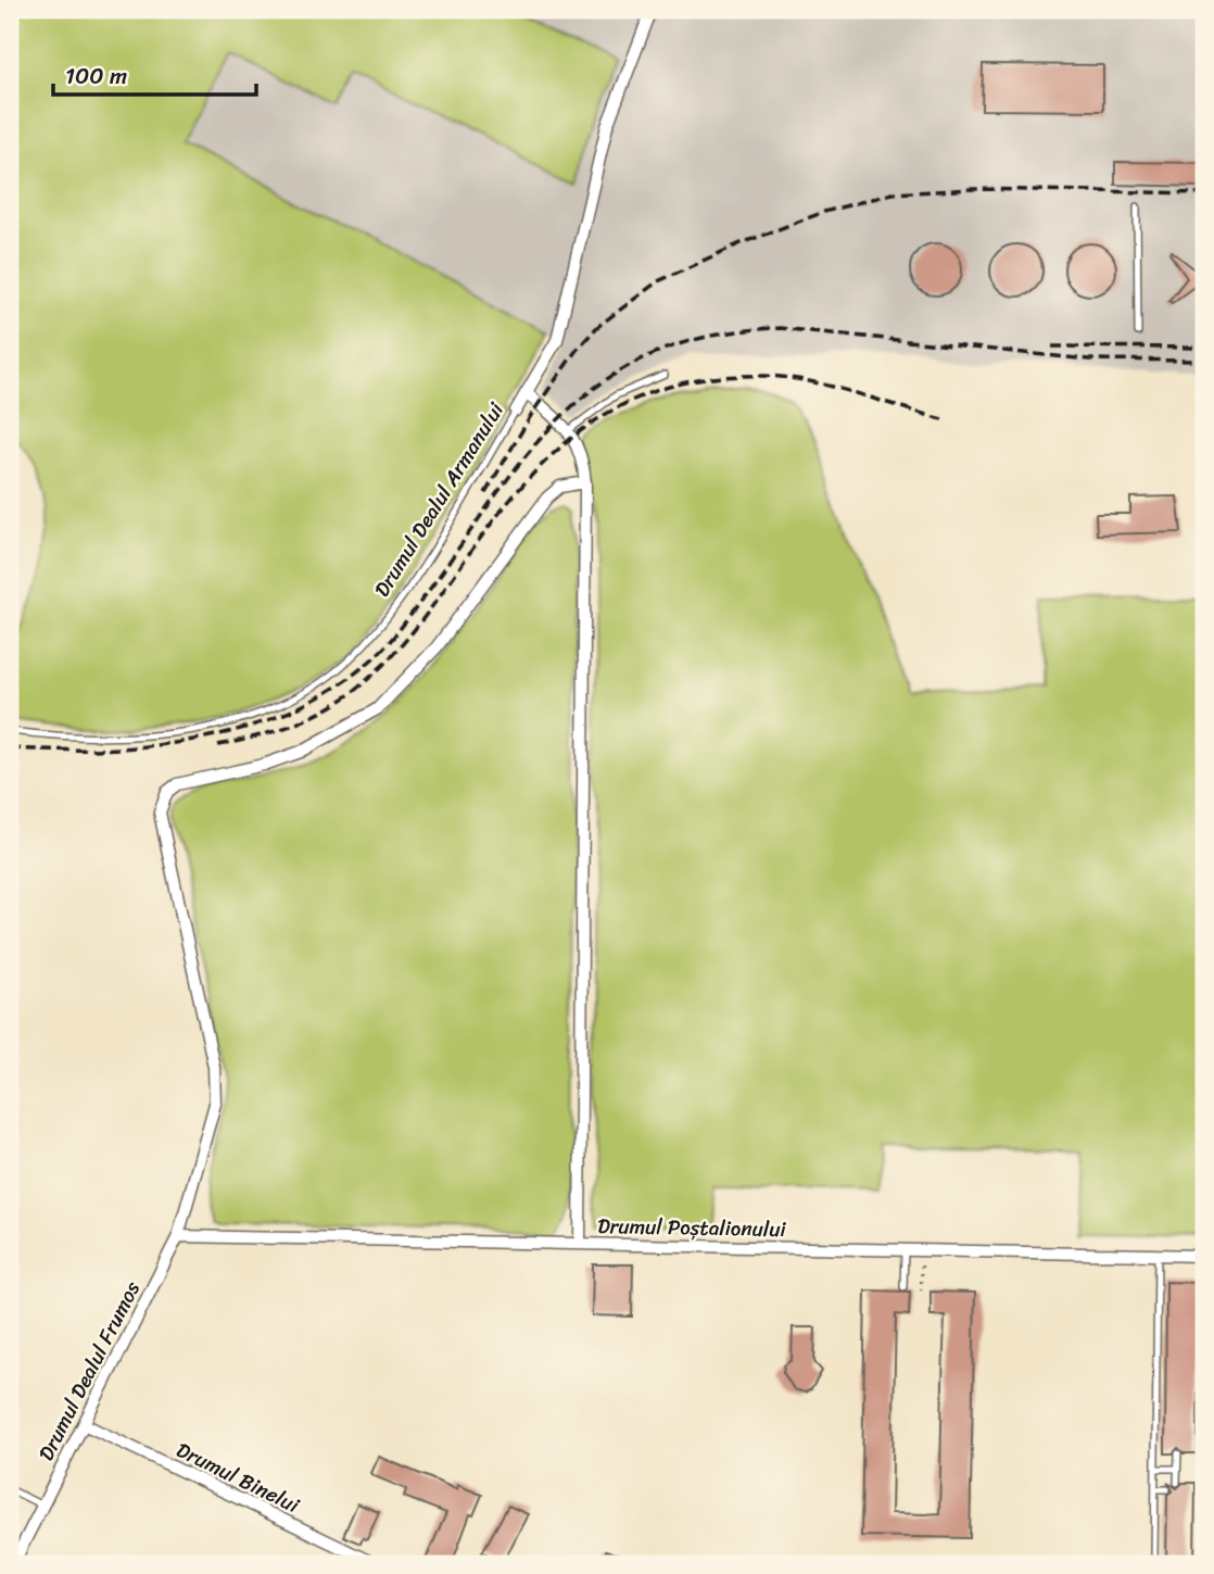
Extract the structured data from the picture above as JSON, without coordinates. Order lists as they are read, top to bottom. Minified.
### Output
{"streets":{"street":["Drumul Dealul Armanului","Drumul Poștalionului","Drumul Dealul Frumos","Drumul Binelui"]},"crossings":[["Drumul Poștalionului","Drumul Dealul Frumos"],["Drumul Dealul Frumos","Drumul Binelui"]],"scale_bar":"100 m"}
